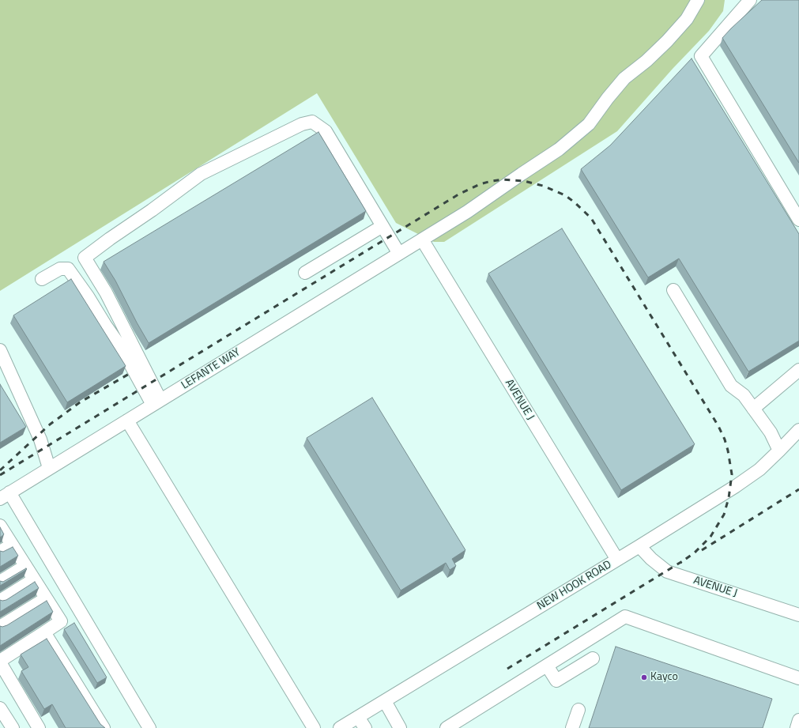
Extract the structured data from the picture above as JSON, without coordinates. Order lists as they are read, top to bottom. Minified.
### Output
{"streets":{"street":["LEFANTE WAY","AVENUE J","NEW HOOK ROAD"]},"crossings":[["LEFANTE WAY","AVENUE J"],["AVENUE J","NEW HOOK ROAD"]],"places":["Kayco"]}
